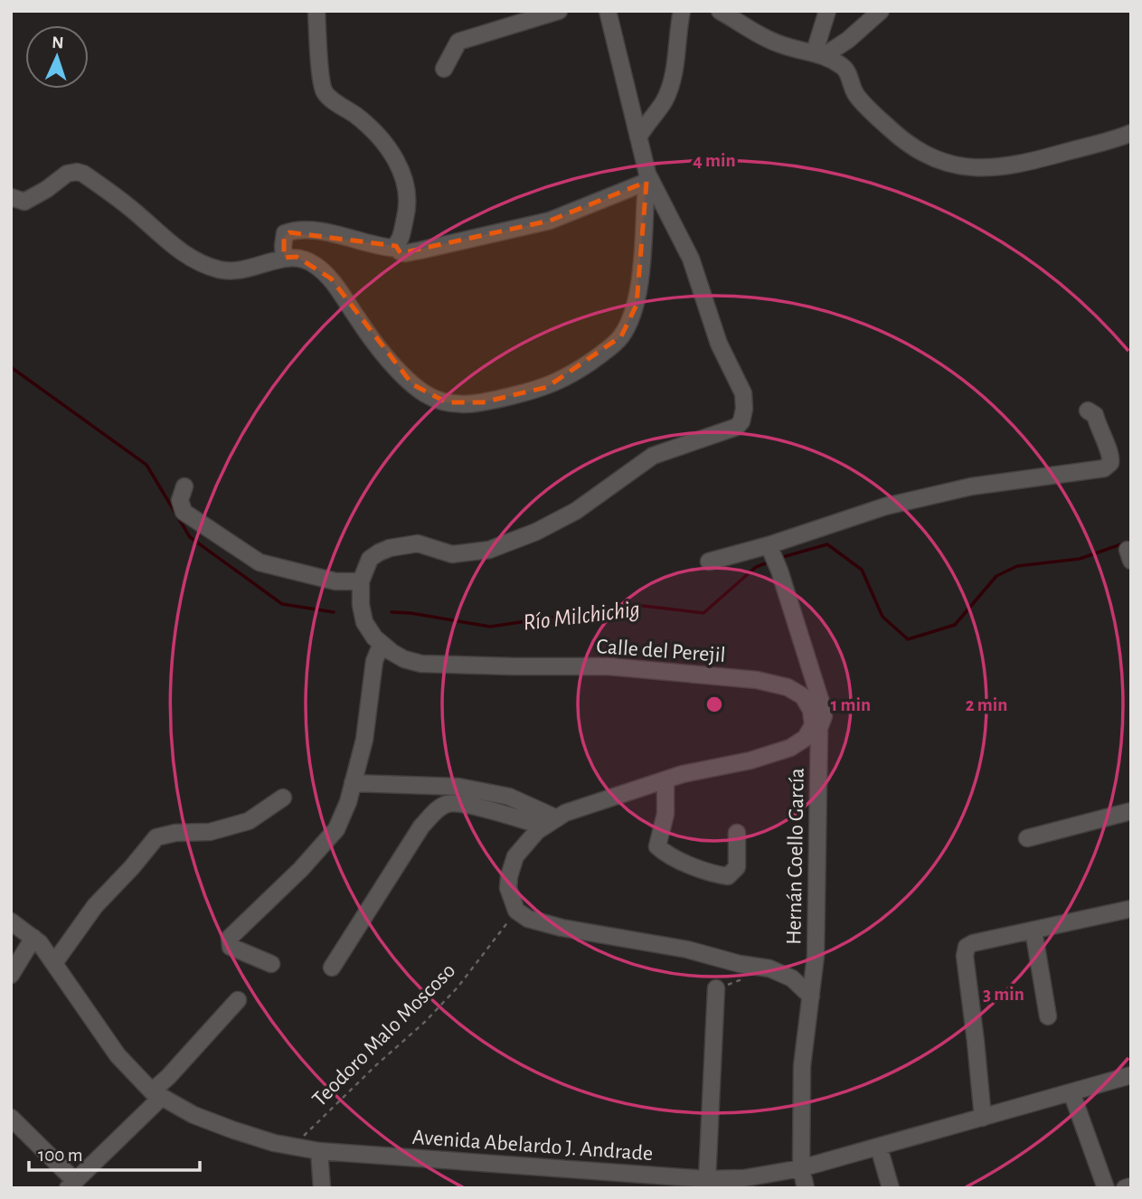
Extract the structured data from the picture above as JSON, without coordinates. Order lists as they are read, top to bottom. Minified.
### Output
{"streets":{"street":["Calle del Perejil","Hernán Coello García","Avenida Abelardo J. Andrade"],"path":["Teodoro Malo Moscoso"]},"crossings":[["Calle del Perejil","Hernán Coello García"],["Hernán Coello García","Avenida Abelardo J. Andrade"],["Teodoro Malo Moscoso","Avenida Abelardo J. Andrade"]],"water":["Río Milchichig"],"scale_bar":"100 m","north":"top","rings":["4 min","1 min","2 min","3 min"]}
